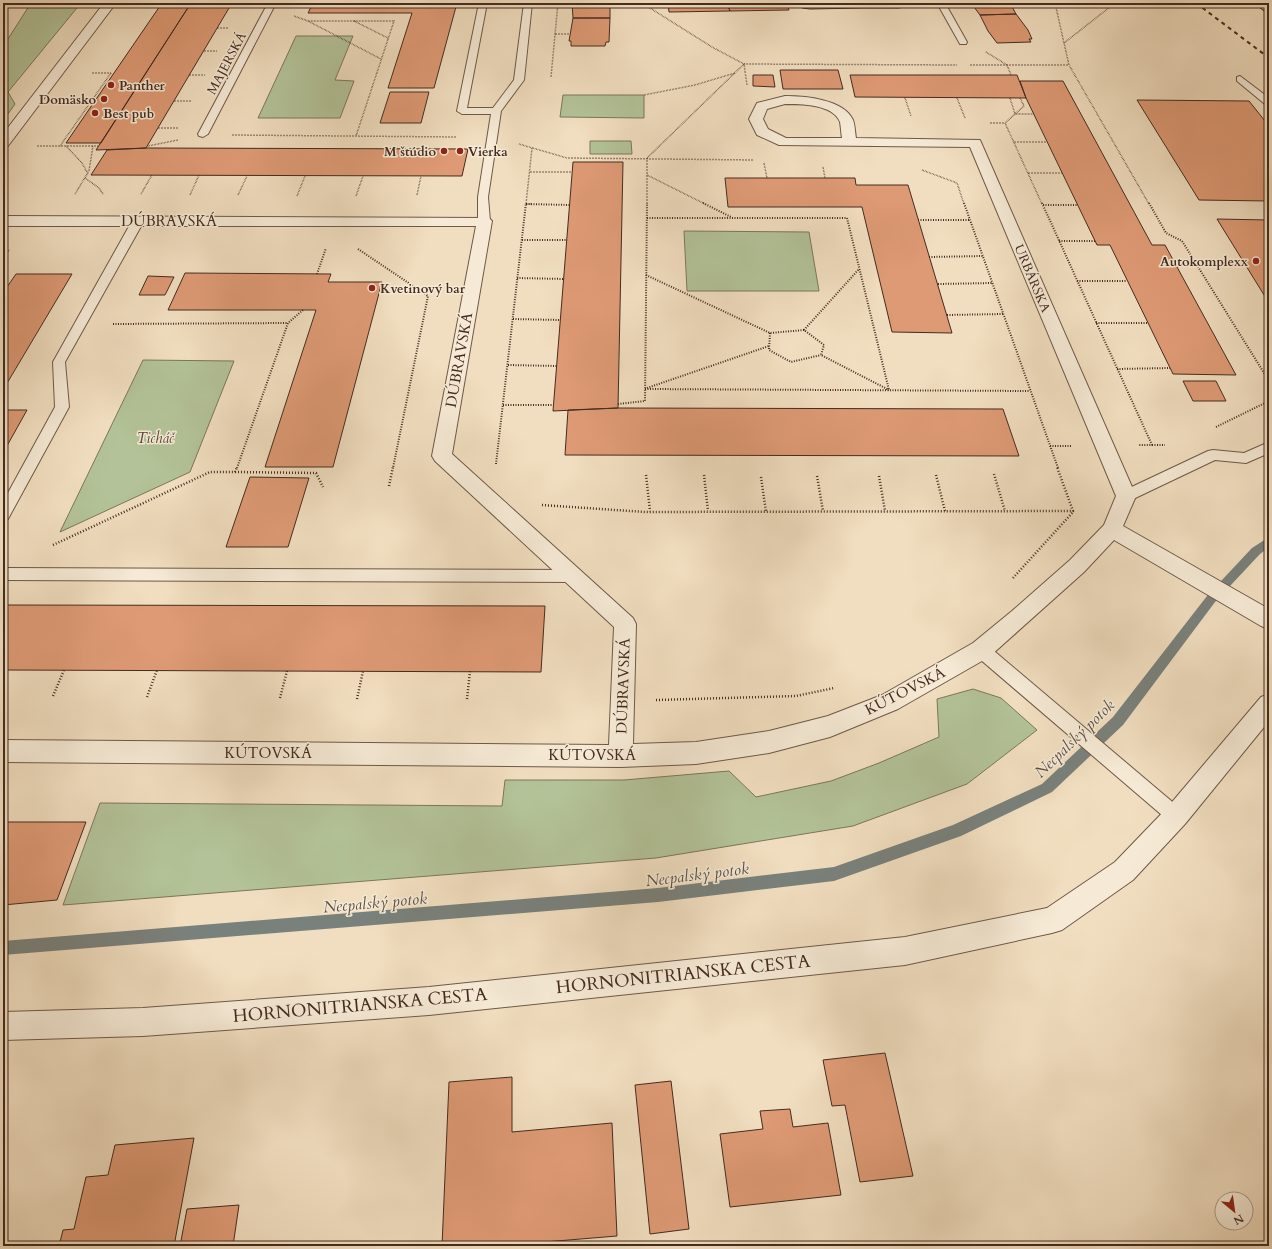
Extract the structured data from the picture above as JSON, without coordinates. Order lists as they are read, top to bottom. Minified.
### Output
{"streets":{"street":["DÚBRAVSKÁ","URBÁRSKA","KÚTOVSKÁ","HORNONITRIANSKA CESTA"],"lane":["MAJERSKÁ"]},"crossings":[["DÚBRAVSKÁ","KÚTOVSKÁ"]],"water":["Necpalský potok"],"parks":["Ticháč"],"places":["Panther","Domäsko","Best pub","M štúdio","Vierka","Autokomplexx","Kvetinový bar"],"north":"bottom right"}
